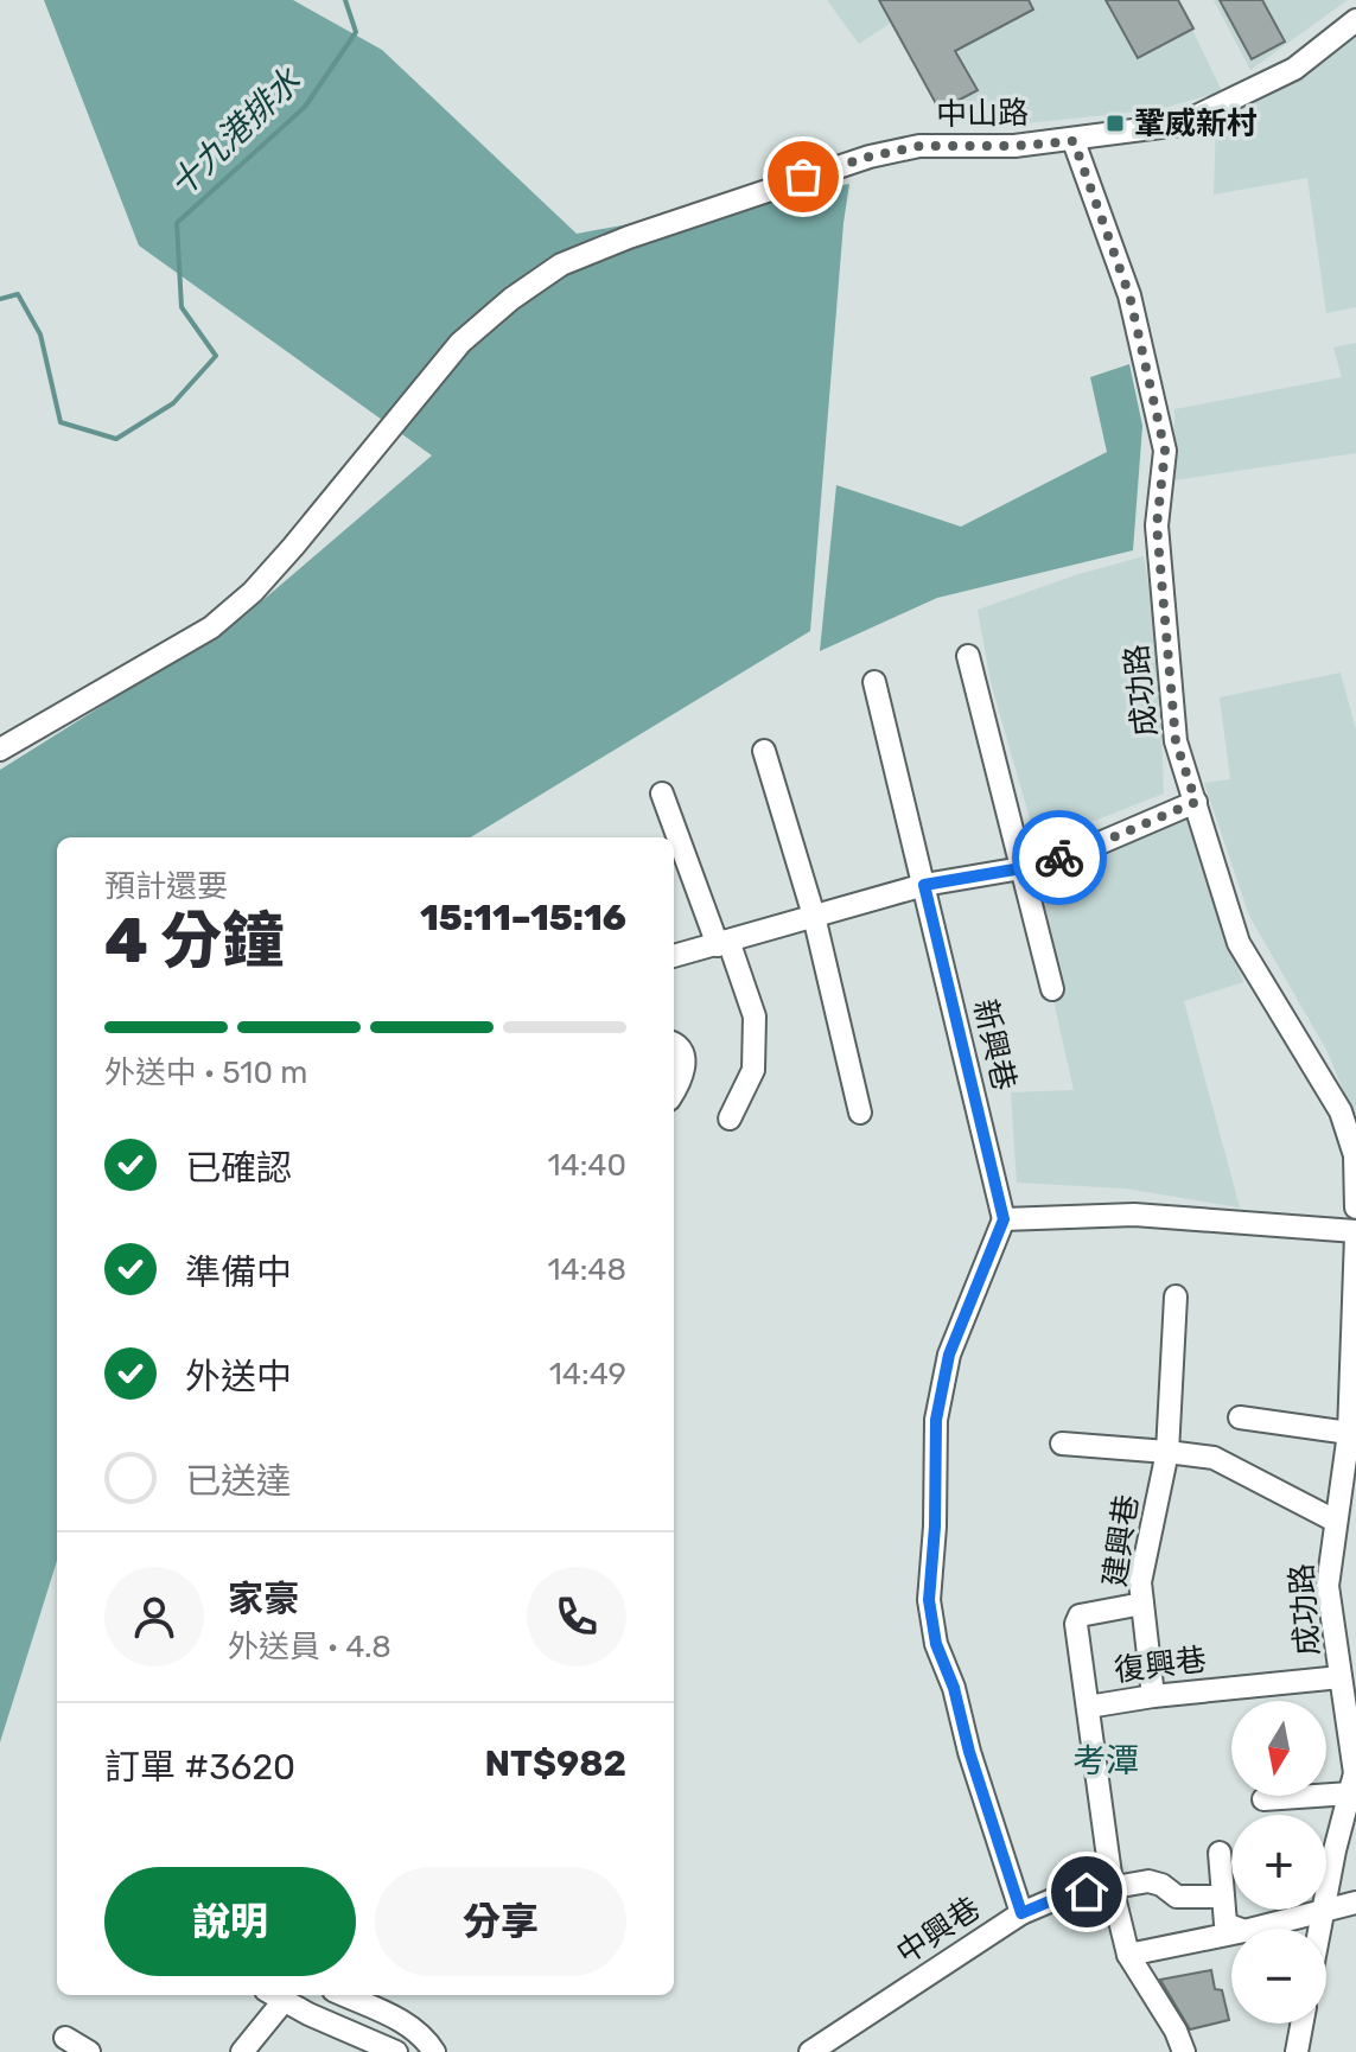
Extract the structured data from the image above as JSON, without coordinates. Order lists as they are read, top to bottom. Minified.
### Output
{"streets":{"street":["中山路","成功路","新興巷","建興巷","復興巷","中興巷"]},"crossings":[["中山路","成功路"],["成功路","建興巷"],["成功路","復興巷"],["建興巷","復興巷"]],"districts":["考潭"],"water":["十九港排水"],"places":{"transit":["鞏威新村"]},"north":"bottom","page":{"heading":["4 分鐘","預計還要","15:11–15:16"],"panel":["家豪","外送員 · 4.8","訂單 #3620","NT$982"],"bar":"外送中 · 510 m","list":[["已確認","14:40"],["準備中","14:48"],["外送中","14:49"],"已送達"],"map_buttons":["+","−"],"buttons":["說明","分享"]}}
